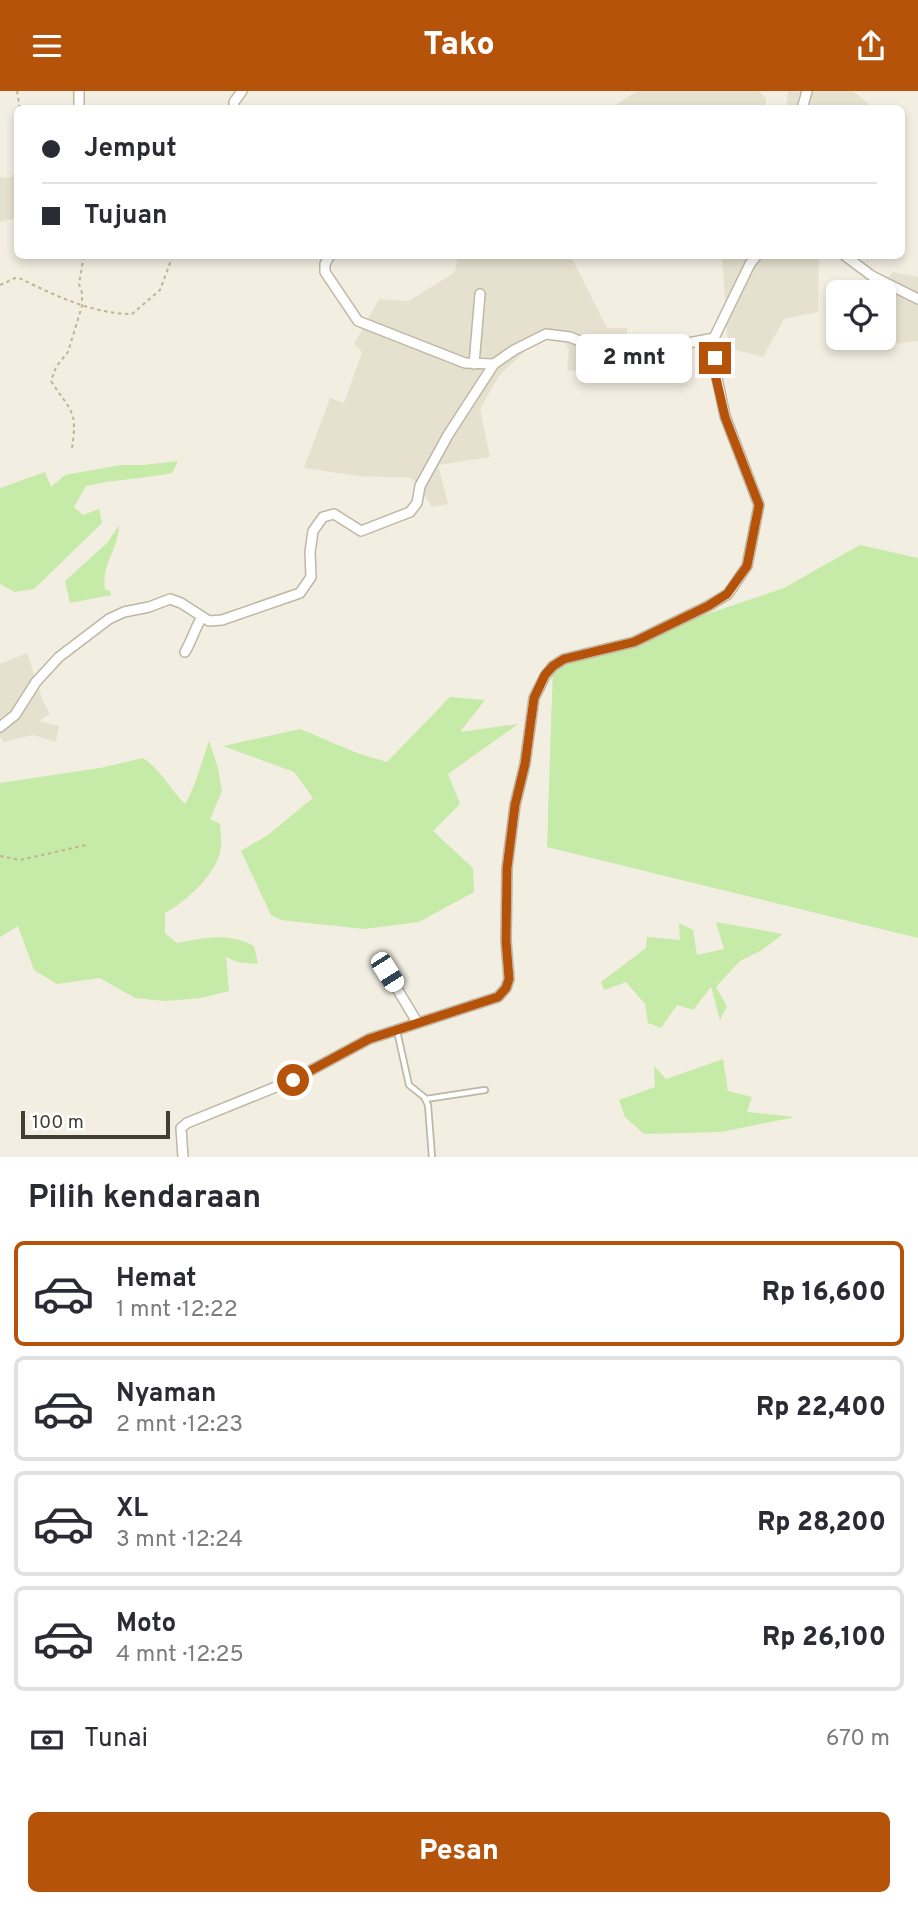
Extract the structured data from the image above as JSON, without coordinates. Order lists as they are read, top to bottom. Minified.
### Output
{"scale_bar":"100 m","page":{"header":"Tako","banner":["Jemput","Tujuan"],"bubble":"2 mnt","scale":"100 m","heading":"Pilih kendaraan","list":[{"name":"Hemat","note":"1 mnt · 12:22","value":"Rp 16,600"},{"name":"Nyaman","note":"2 mnt · 12:23","value":"Rp 22,400"},{"name":"XL","note":"3 mnt · 12:24","value":"Rp 28,200"},{"name":"Moto","note":"4 mnt · 12:25","value":"Rp 26,100"}],"pay":["Tunai","670 m"],"buttons":"Pesan"}}
